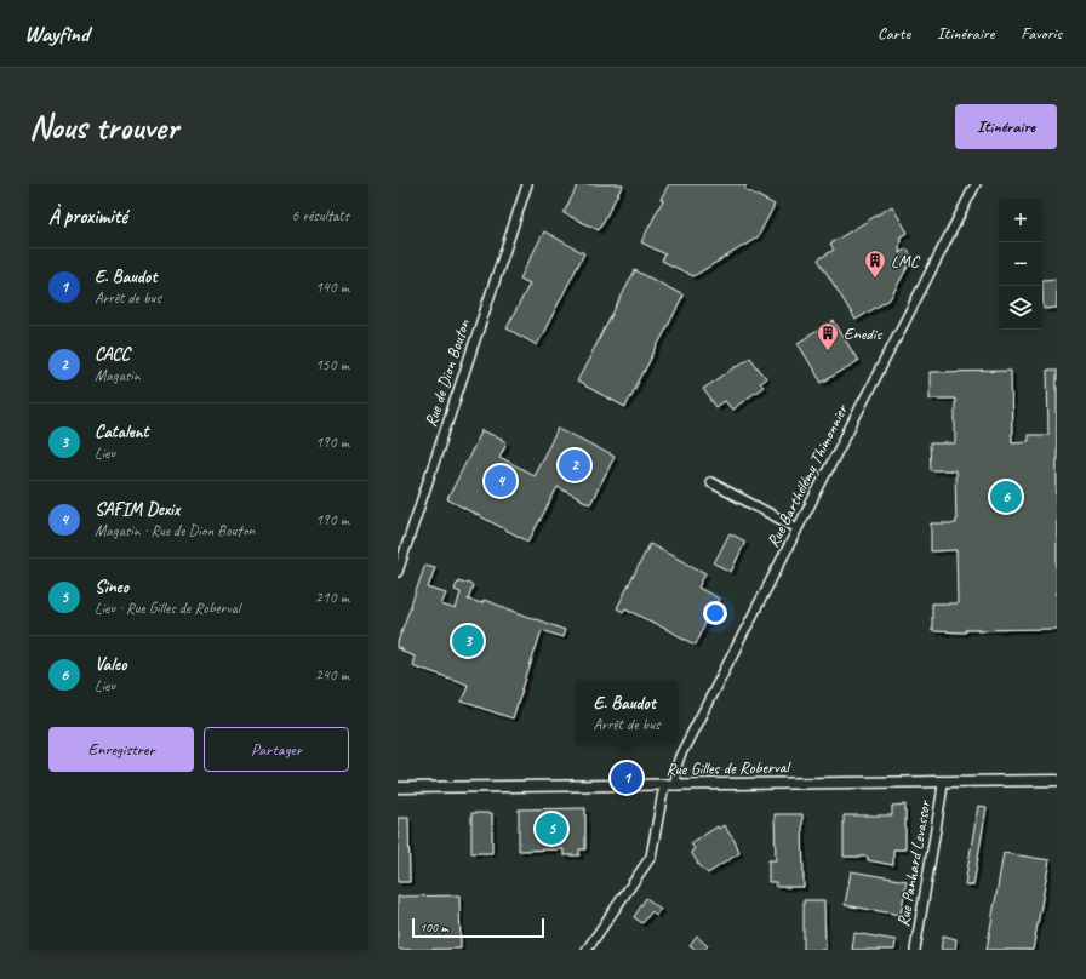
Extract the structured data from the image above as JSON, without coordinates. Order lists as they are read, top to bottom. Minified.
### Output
{"streets":{"street":["Rue de Dion Bouton","Rue Barthélémy Thimonnier","Rue Gilles de Roberval","Rue Panhard Levassor"]},"crossings":[["Rue Barthélémy Thimonnier","Rue Gilles de Roberval"],["Rue Gilles de Roberval","Rue Panhard Levassor"]],"places":{"building":["LMC","Enedis"]},"scale_bar":"100 m","page":{"header":"Wayfind","nav":["Carte","Itinéraire","Favoris"],"buttons":["Itinéraire",["Enregistrer","Partager"]],"title":"Nous trouver","heading":["À proximité","6 résultats"],"map_buttons":["+","−"],"list":[{"mark":"1","name":"E. Baudot","note":"Arrêt de bus","value":"140 m"},{"mark":"2","name":"CACC","note":"Magasin","value":"150 m"},{"mark":"3","name":"Catalent","note":"Lieu","value":"190 m"},{"mark":"4","name":"SAFIM Dexix","note":"Magasin · Rue de Dion Bouton","value":"190 m"},{"mark":"5","name":"Sineo","note":"Lieu · Rue Gilles de Roberval","value":"210 m"},{"mark":"6","name":"Valeo","note":"Lieu","value":"240 m"}],"pins":["2","4","6","3","1","5"],"popup":["E. Baudot","Arrêt de bus"],"scale":"100 m"}}
